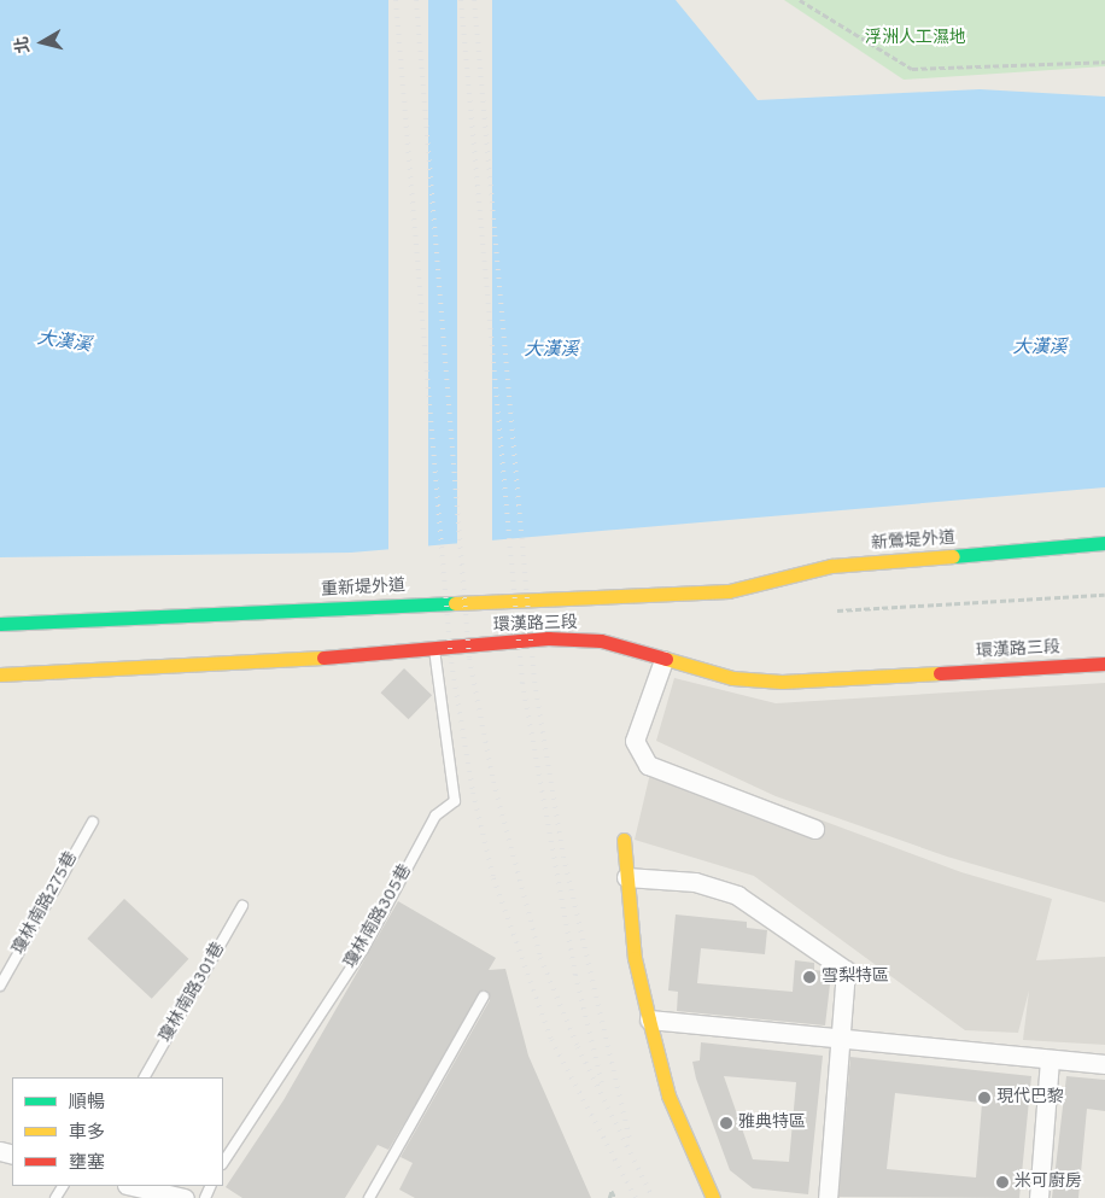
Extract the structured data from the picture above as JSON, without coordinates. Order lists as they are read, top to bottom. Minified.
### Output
{"streets":{"street":["新鶯堤外道","重新堤外道","環漢路三段"],"lane":["瓊林南路275巷","瓊林南路305巷","瓊林南路301巷"]},"crossings":[["新鶯堤外道","重新堤外道"],["環漢路三段","瓊林南路305巷"]],"water":["大漢溪"],"parks":["浮洲人工濕地"],"places":["雪梨特區","現代巴黎","雅典特區","米可廚房"],"legend":["順暢","車多","壅塞"],"north":"left"}
